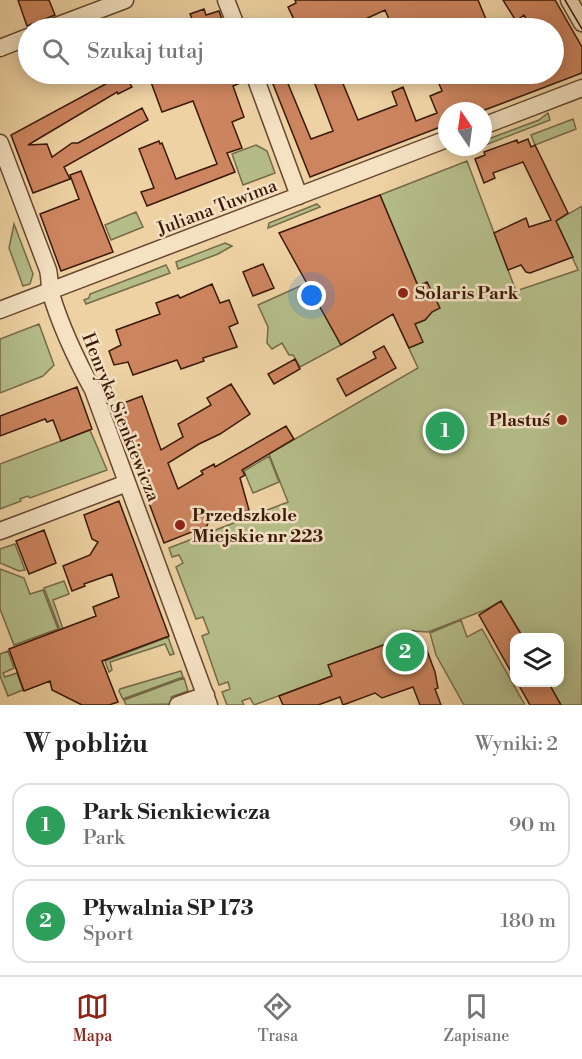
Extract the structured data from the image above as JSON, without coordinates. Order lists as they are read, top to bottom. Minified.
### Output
{"streets":{"street":["Juliana Tuwima","Henryka Sienkiewicza"]},"crossings":[["Juliana Tuwima","Henryka Sienkiewicza"]],"places":["Solaris Park","Plastuś","Przedszkole Miejskie nr 223"],"north":"top","page":{"search":"Szukaj tutaj","pins":["1","2"],"heading":["W pobliżu","Wyniki: 2"],"list":[{"mark":"1","name":"Park Sienkiewicza","note":"Park","value":"90 m"},{"mark":"2","name":"Pływalnia SP 173","note":"Sport","value":"180 m"}],"nav":["Mapa","Trasa","Zapisane"]}}
